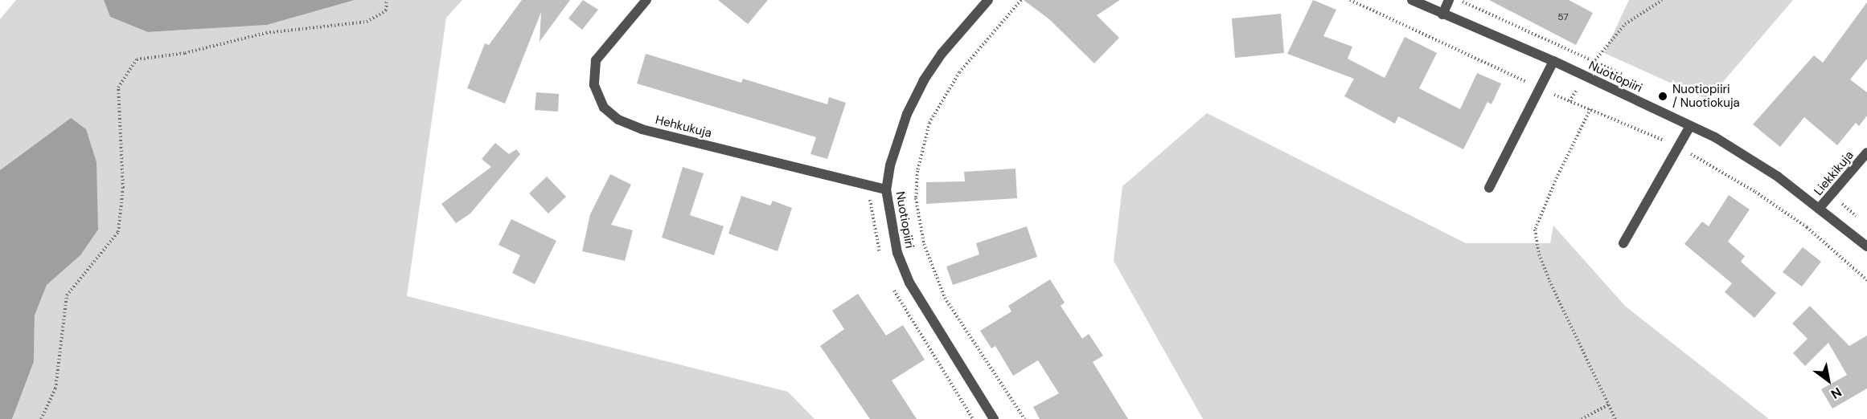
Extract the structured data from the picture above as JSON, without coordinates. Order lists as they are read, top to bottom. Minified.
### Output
{"streets":{"street":["Nuotiopiiri","Hehkukuja","Liekkikuja"]},"crossings":[["Nuotiopiiri","Hehkukuja"],["Nuotiopiiri","Liekkikuja"]],"places":["Nuotiopiiri / Nuotiokuja"],"house_numbers":["57"],"north":"bottom right"}
